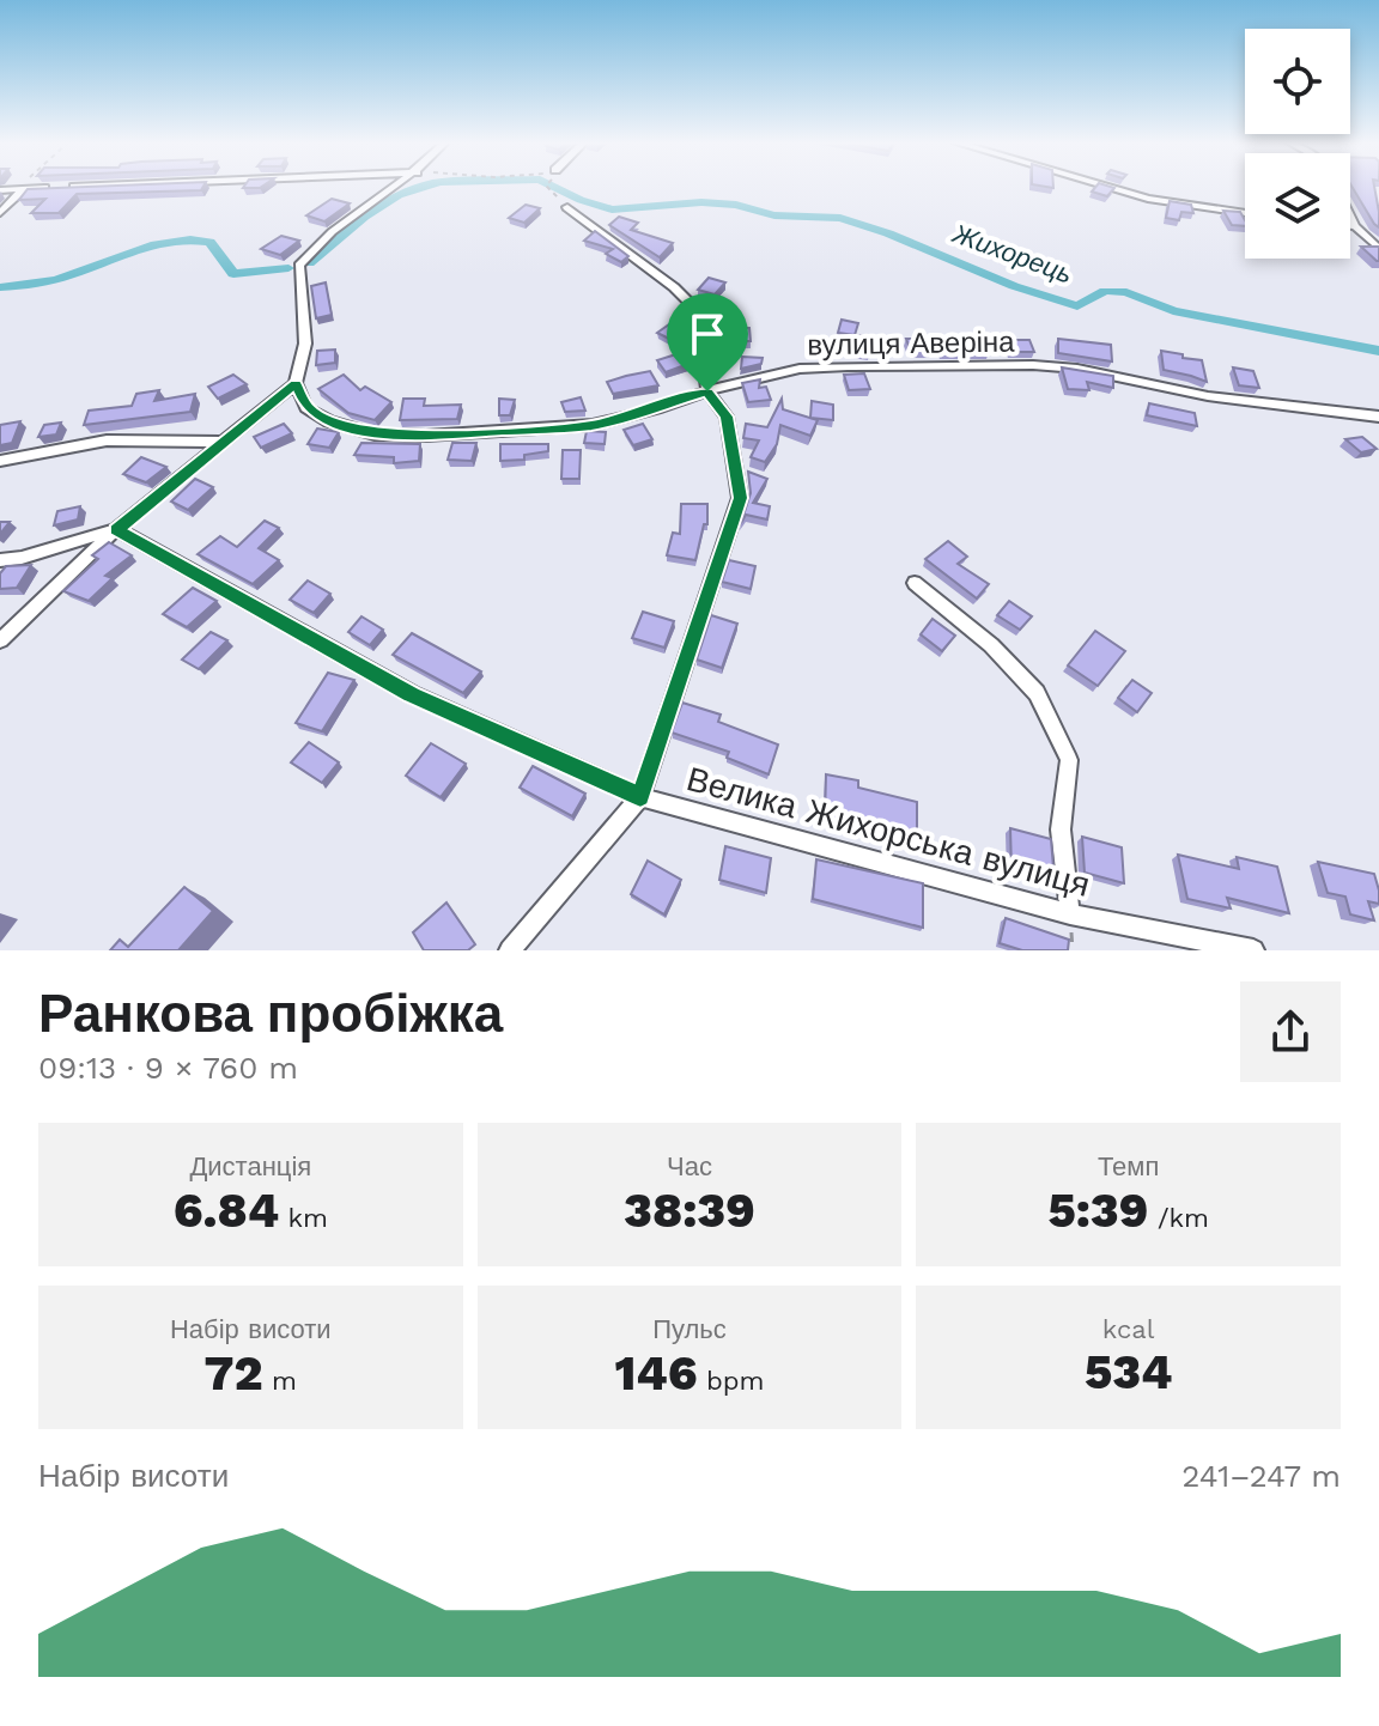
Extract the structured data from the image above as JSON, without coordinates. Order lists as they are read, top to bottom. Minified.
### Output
{"streets":{"street":["вулиця Аверіна","Велика Жихорська вулиця"]},"water":["Жихорець"],"page":{"heading":["Ранкова пробіжка","09:13 · 9 × 760 m"],"stats":[["Дистанція","6.84 km"],["Час","38:39"],["Темп","5:39 /km"],["Набір висоти","72 m"],["Пульс","146 bpm"],["kcal","534"]],"chart":["Набір висоти","241–247 m"]}}
